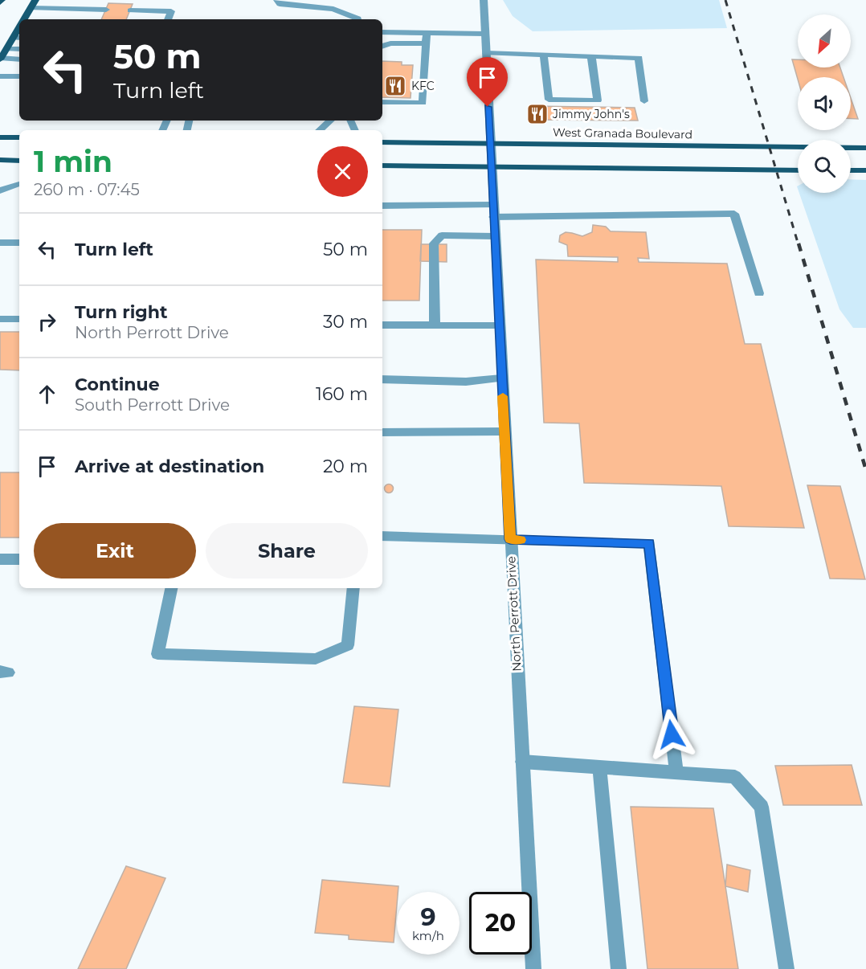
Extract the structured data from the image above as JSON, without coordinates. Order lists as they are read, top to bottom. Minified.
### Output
{"streets":{"main road":["West Granada Boulevard"],"street":["North Perrott Drive"]},"crossings":[["West Granada Boulevard","North Perrott Drive"]],"places":{"restaurant":["KFC","Jimmy John's"]},"north":"bottom left","page":{"turn":["50 m","Turn left"],"heading":["1 min","260 m · 07:45"],"list":[{"name":"Turn left","value":"50 m"},{"name":"Turn right","note":"North Perrott Drive","value":"30 m"},{"name":"Continue","note":"South Perrott Drive","value":"160 m"},{"name":"Arrive at destination","value":"20 m"}],"buttons":["Exit","Share"],"speed":"9 km/h","limit":"20"}}
